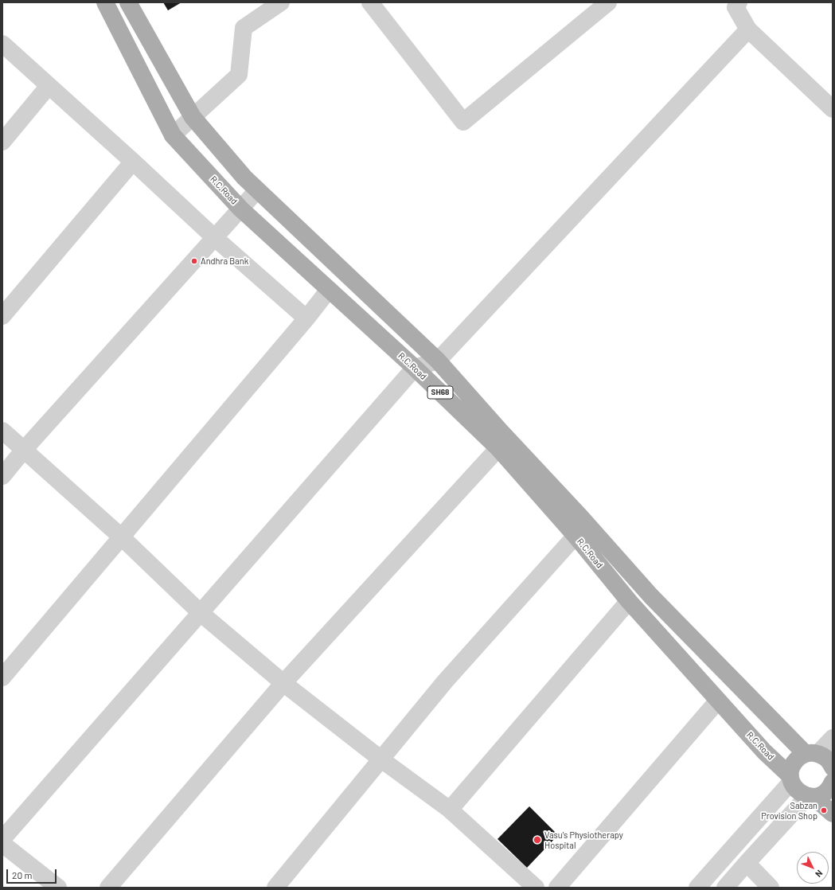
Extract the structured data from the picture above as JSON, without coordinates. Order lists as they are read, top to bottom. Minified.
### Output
{"streets":{"main road":["R.C.Road","SH68"]},"crossings":[["R.C.Road","SH68"]],"places":["Andhra Bank","Sabzan Provision Shop","Vasu's Physiotherapy Hospital"],"scale_bar":"20 m","north":"bottom right"}
